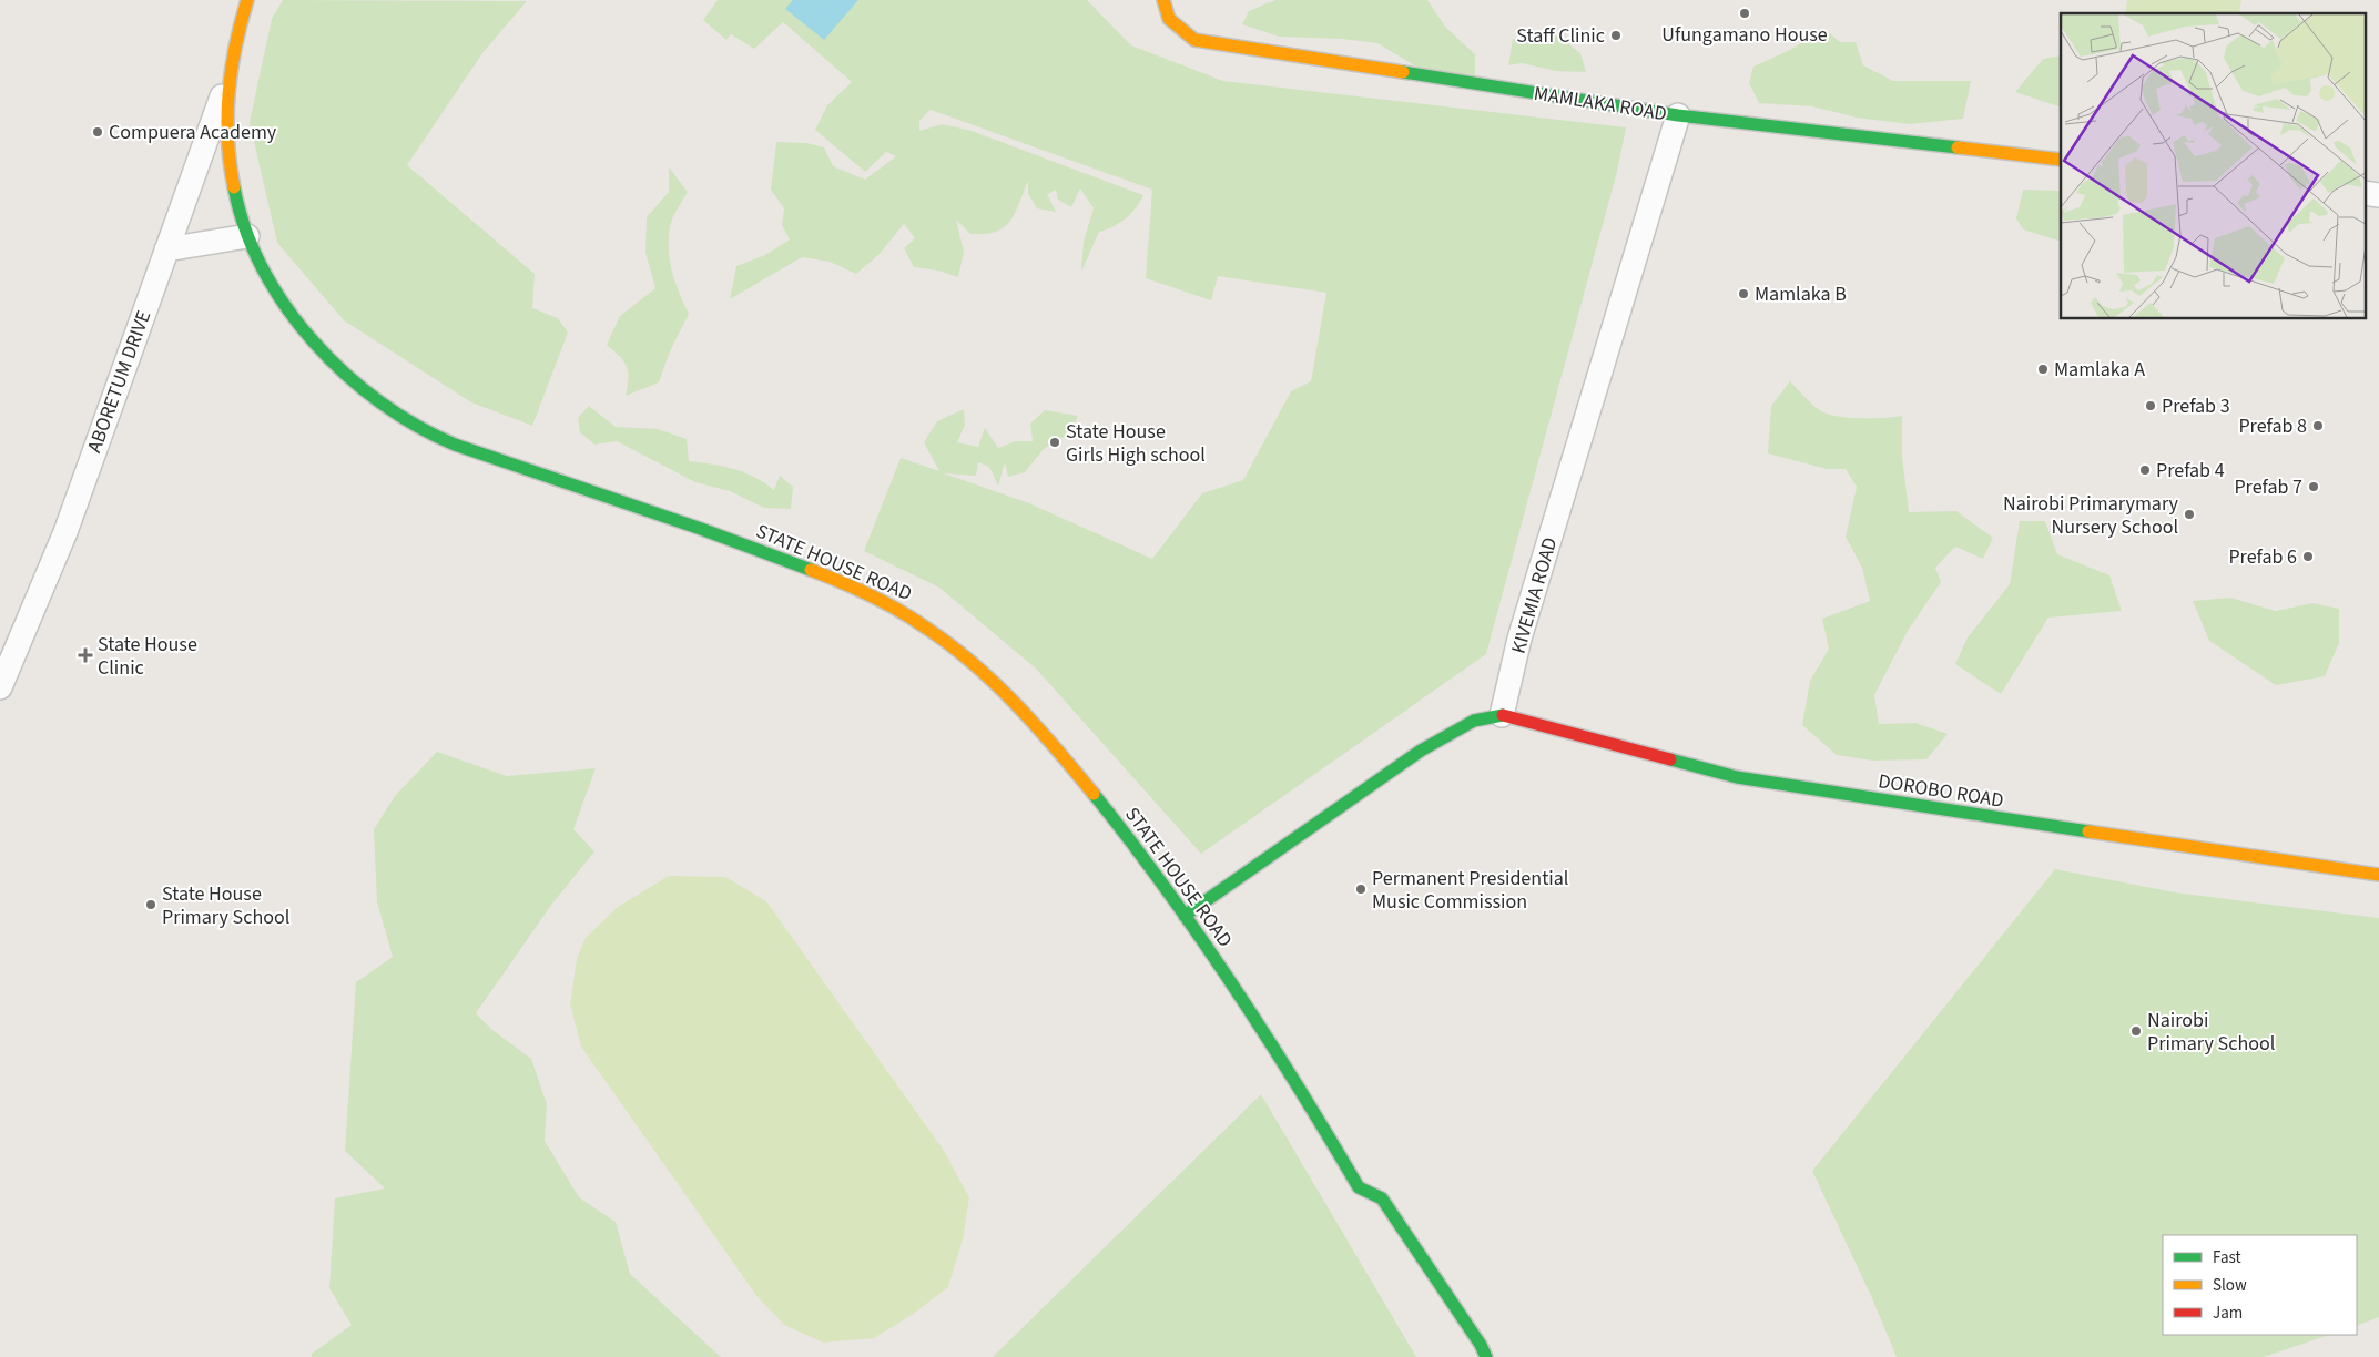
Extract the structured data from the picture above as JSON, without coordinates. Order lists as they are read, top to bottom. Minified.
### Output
{"streets":{"street":["MAMLAKA ROAD","ABORETUM DRIVE","STATE HOUSE ROAD","KIVEMIA ROAD","DOROBO ROAD"]},"crossings":[["MAMLAKA ROAD","KIVEMIA ROAD"],["ABORETUM DRIVE","STATE HOUSE ROAD"],["KIVEMIA ROAD","DOROBO ROAD"]],"places":{"other":["Ufungamano House","Staff Clinic","Compuera Academy","Mamlaka B","Mamlaka A","Prefab 3","Prefab 8","State House Girls High school","Prefab 4","Prefab 7","Nairobi Primarymary Nursery School","Prefab 6","Permanent Presidential Music Commission","State House Primary School","Nairobi Primary School"],"health":["State House Clinic"]},"legend":["Fast","Slow","Jam"]}
